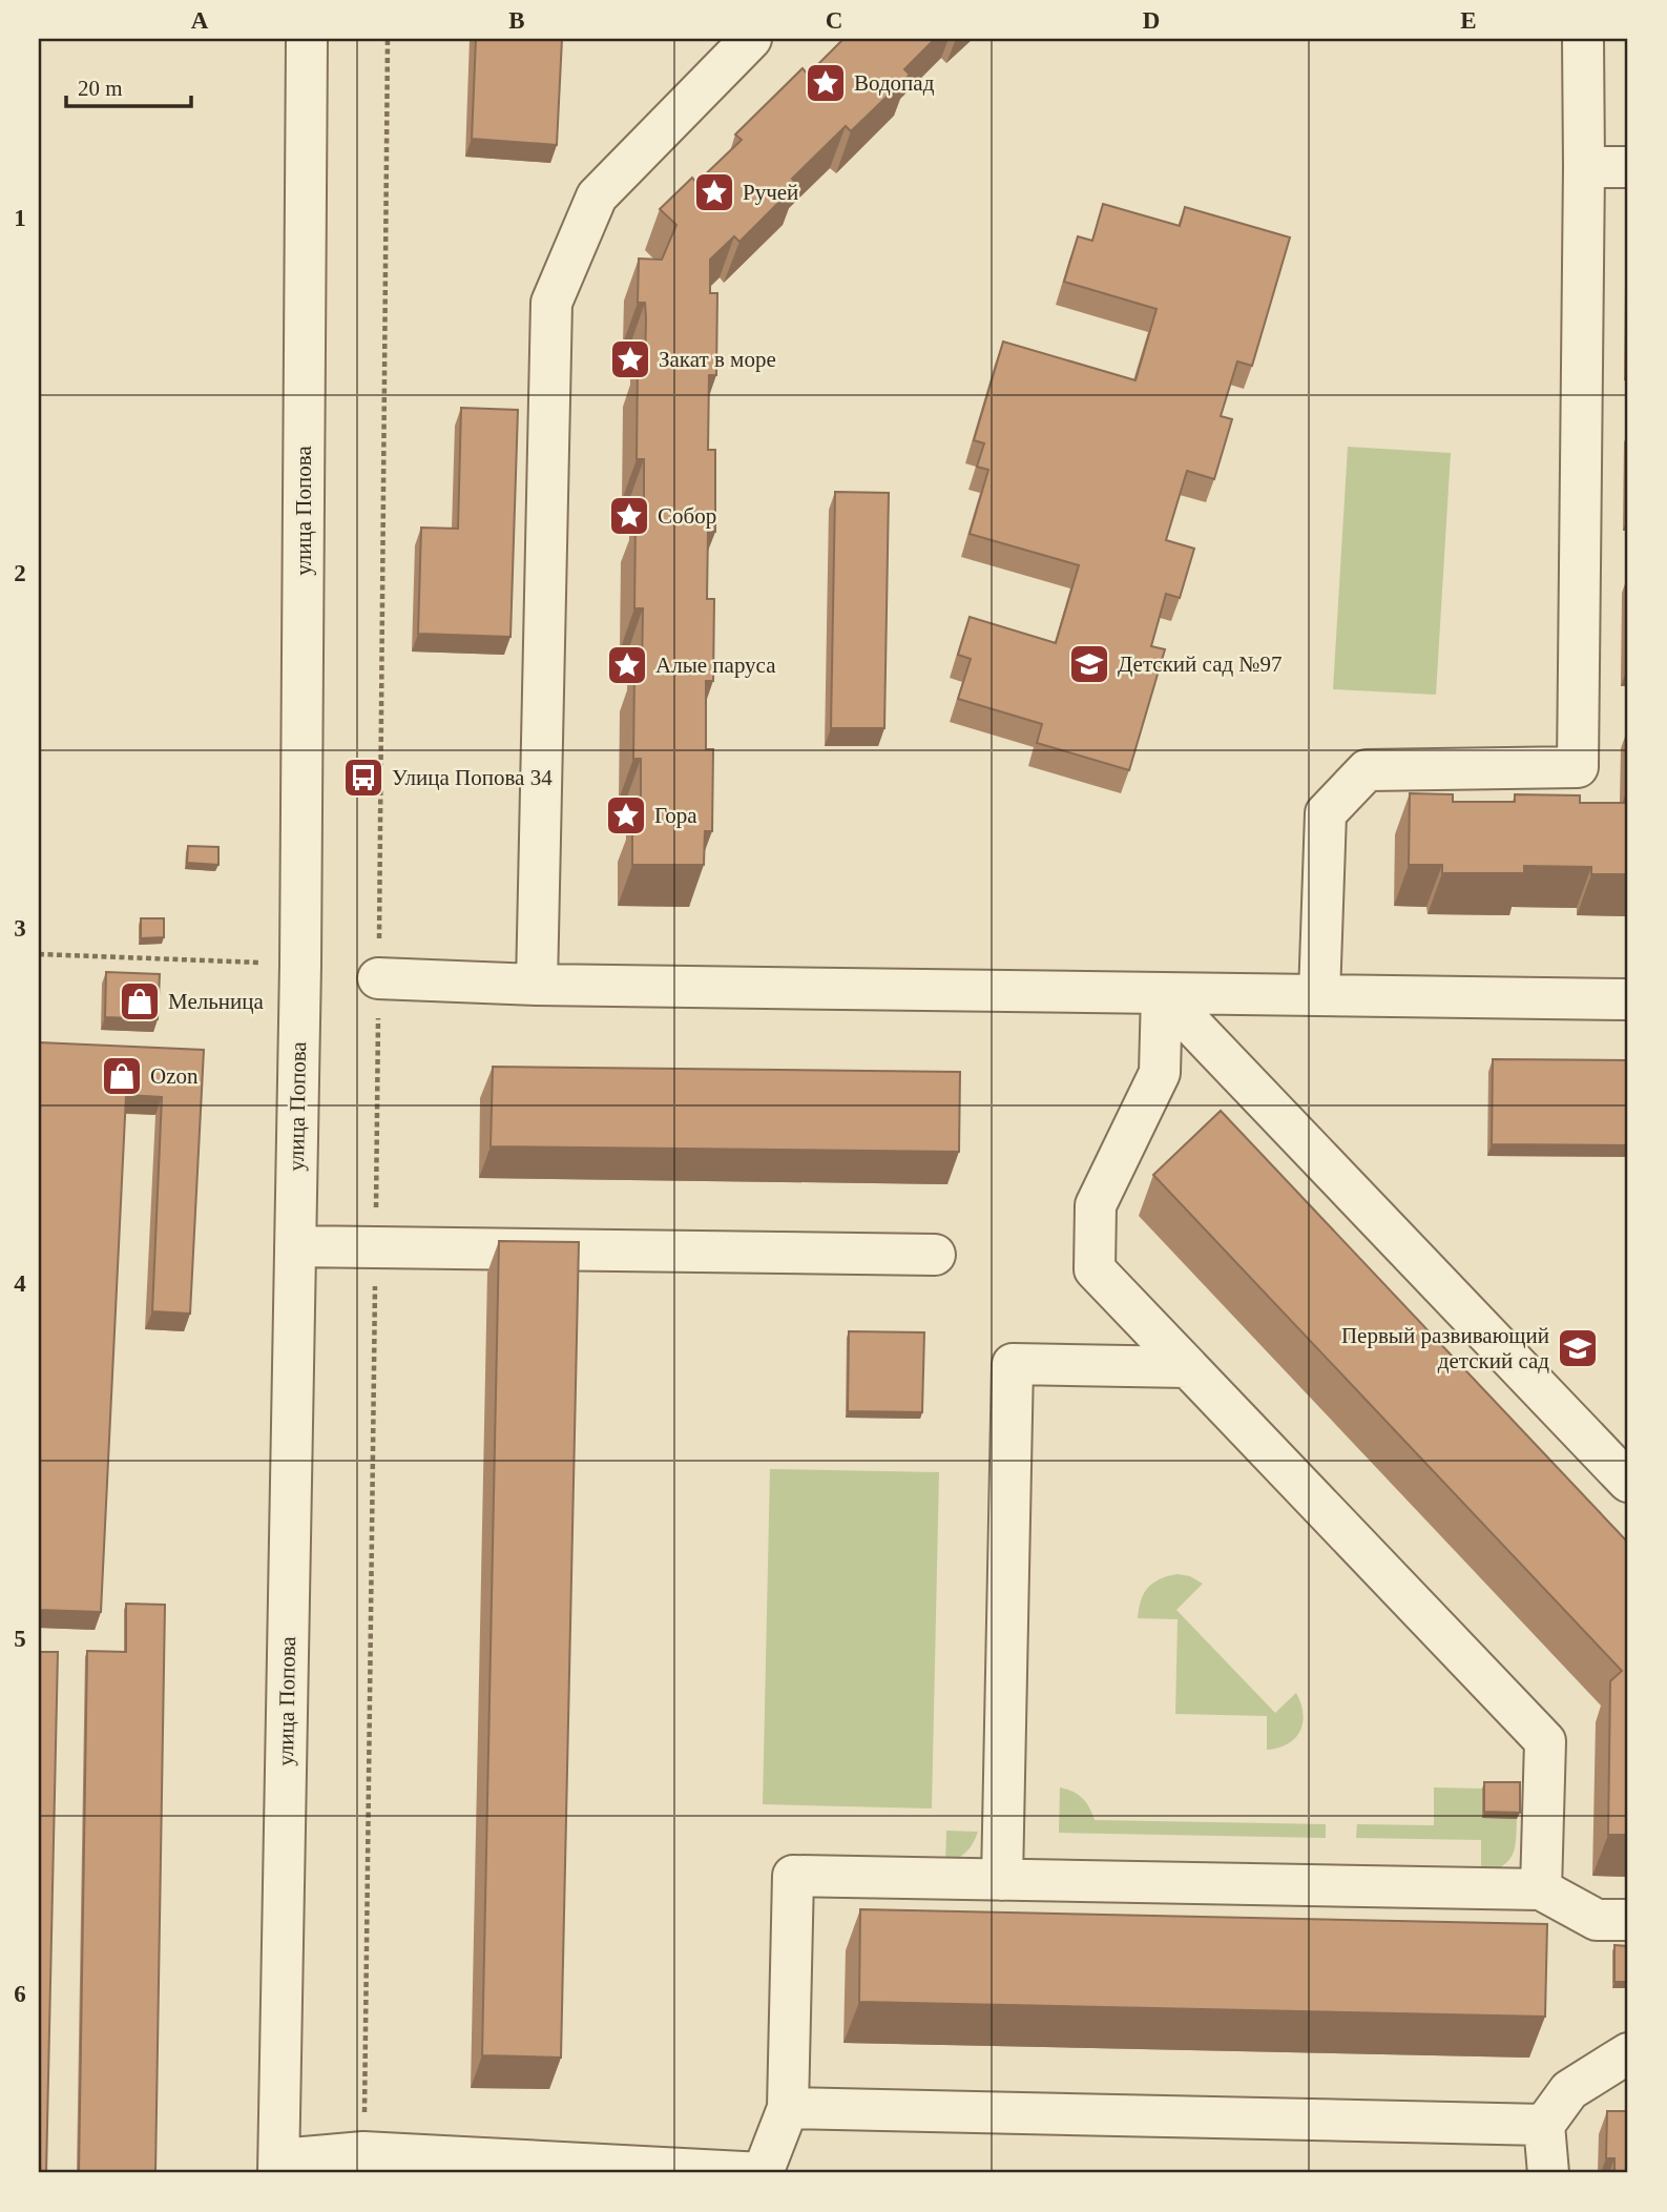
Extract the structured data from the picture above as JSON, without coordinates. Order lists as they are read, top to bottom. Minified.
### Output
{"streets":{"street":["улица Попова"]},"places":{"place":["Водопад","Ручей","Закат в море","Собор","Алые паруса","Гора"],"school or university":["Детский сад №97","Первый развивающий детский сад"],"bus stop":["Улица Попова 34"],"shop":["Мельница","Ozon"]},"scale_bar":"20 m","grid":{"columns":["A","B","C","D","E"],"rows":["1","2","3","4","5","6"]}}
